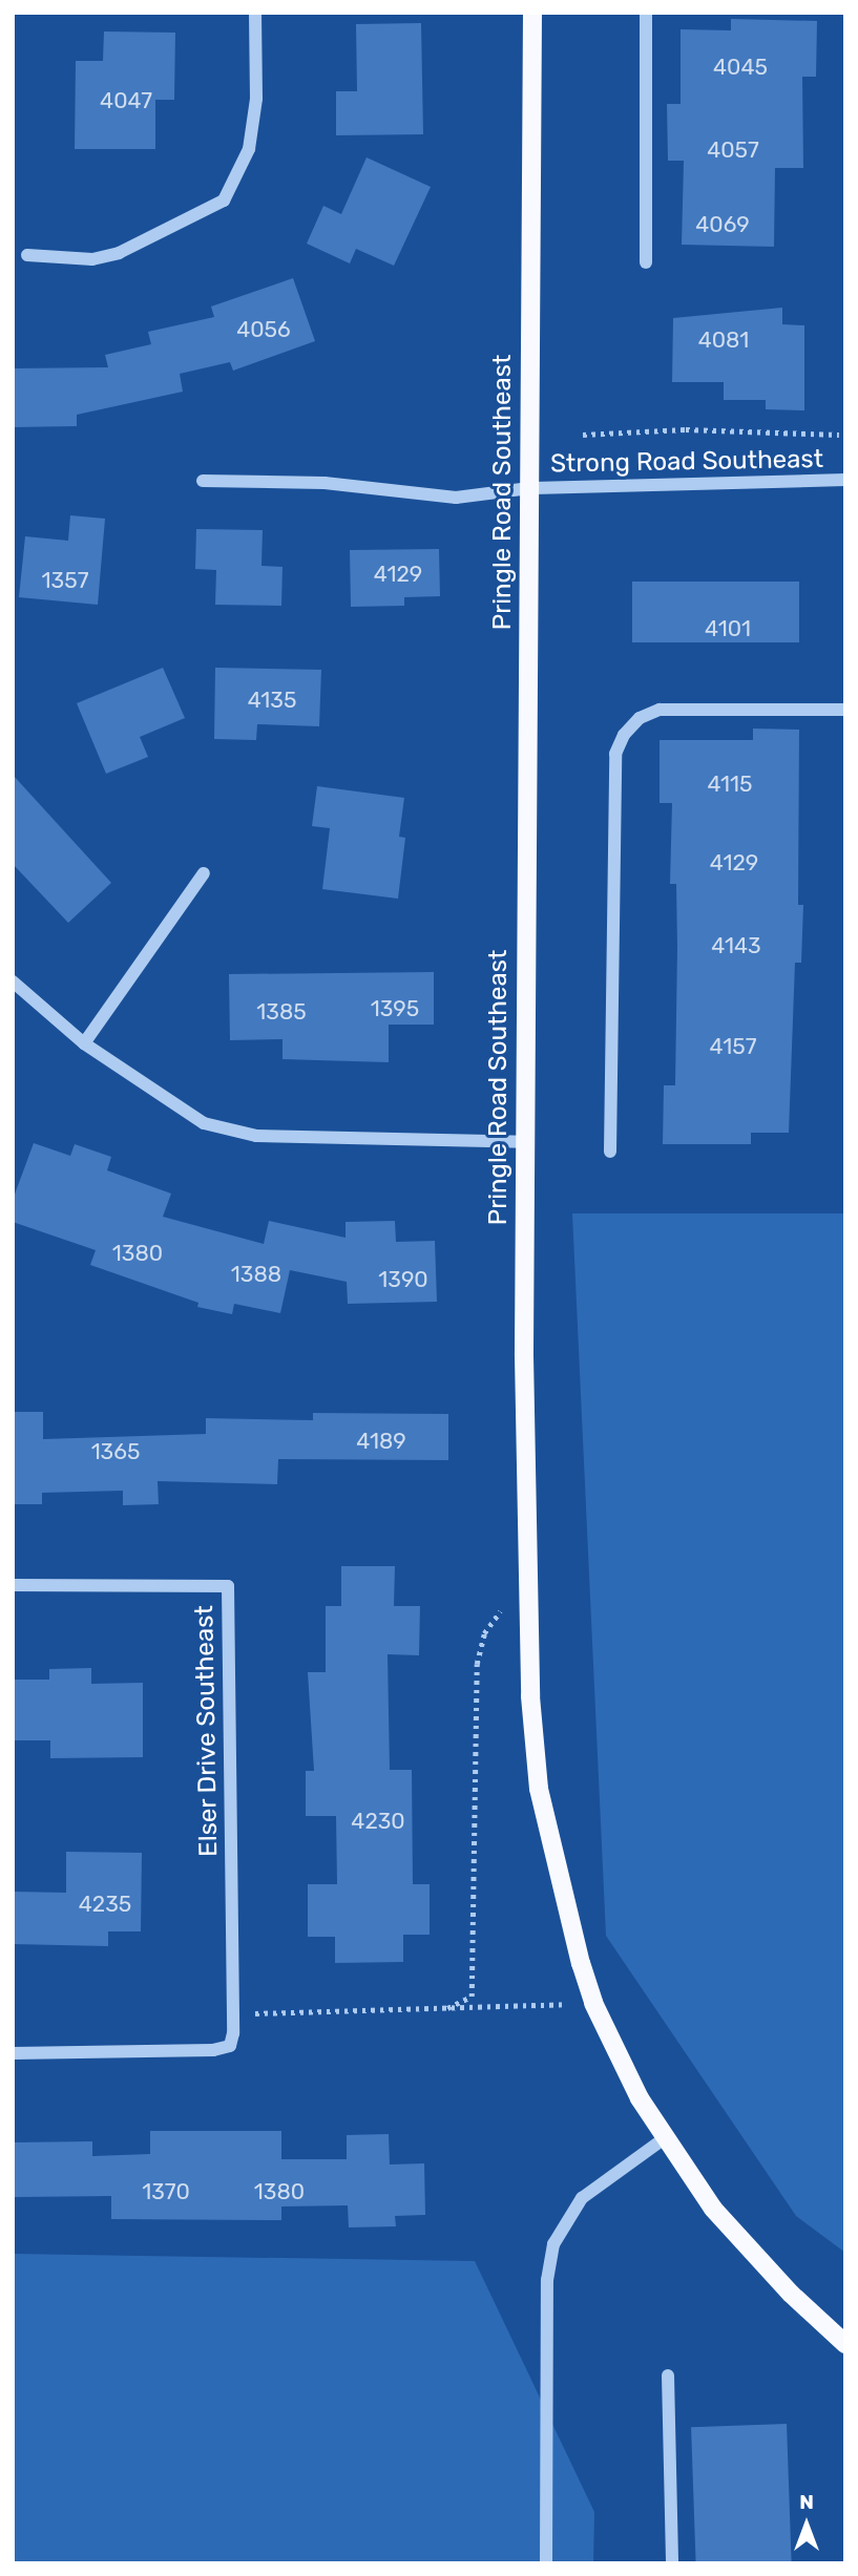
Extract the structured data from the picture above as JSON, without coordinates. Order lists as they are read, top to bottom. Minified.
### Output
{"streets":{"main road":["Pringle Road Southeast"],"street":["Strong Road Southeast","Elser Drive Southeast"]},"crossings":[["Strong Road Southeast","Pringle Road Southeast"]],"house_numbers":["4045","4047","4057","4069","4056","4081","4129","1357","4101","4135","4115","4129","4143","1395","1385","4157","1380","1388","1390","4189","1365","4230","4235","1370","1380"],"north":"top"}
